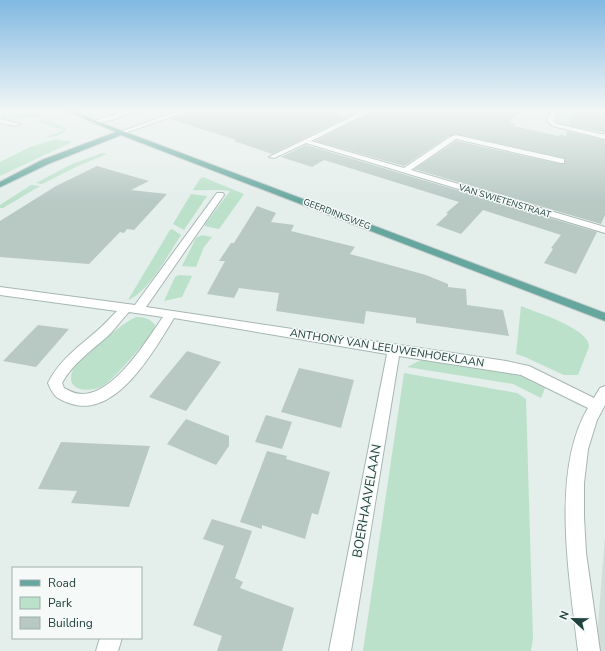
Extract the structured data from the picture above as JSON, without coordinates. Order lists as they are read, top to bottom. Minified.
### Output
{"streets":{"main road":["GEERDINKSWEG"],"street":["VAN SWIETENSTRAAT","ANTHONY VAN LEEUWENHOEKLAAN","BOERHAAVELAAN"]},"crossings":[["ANTHONY VAN LEEUWENHOEKLAAN","BOERHAAVELAAN"]],"legend":["Road","Park","Building"],"north":"left"}
